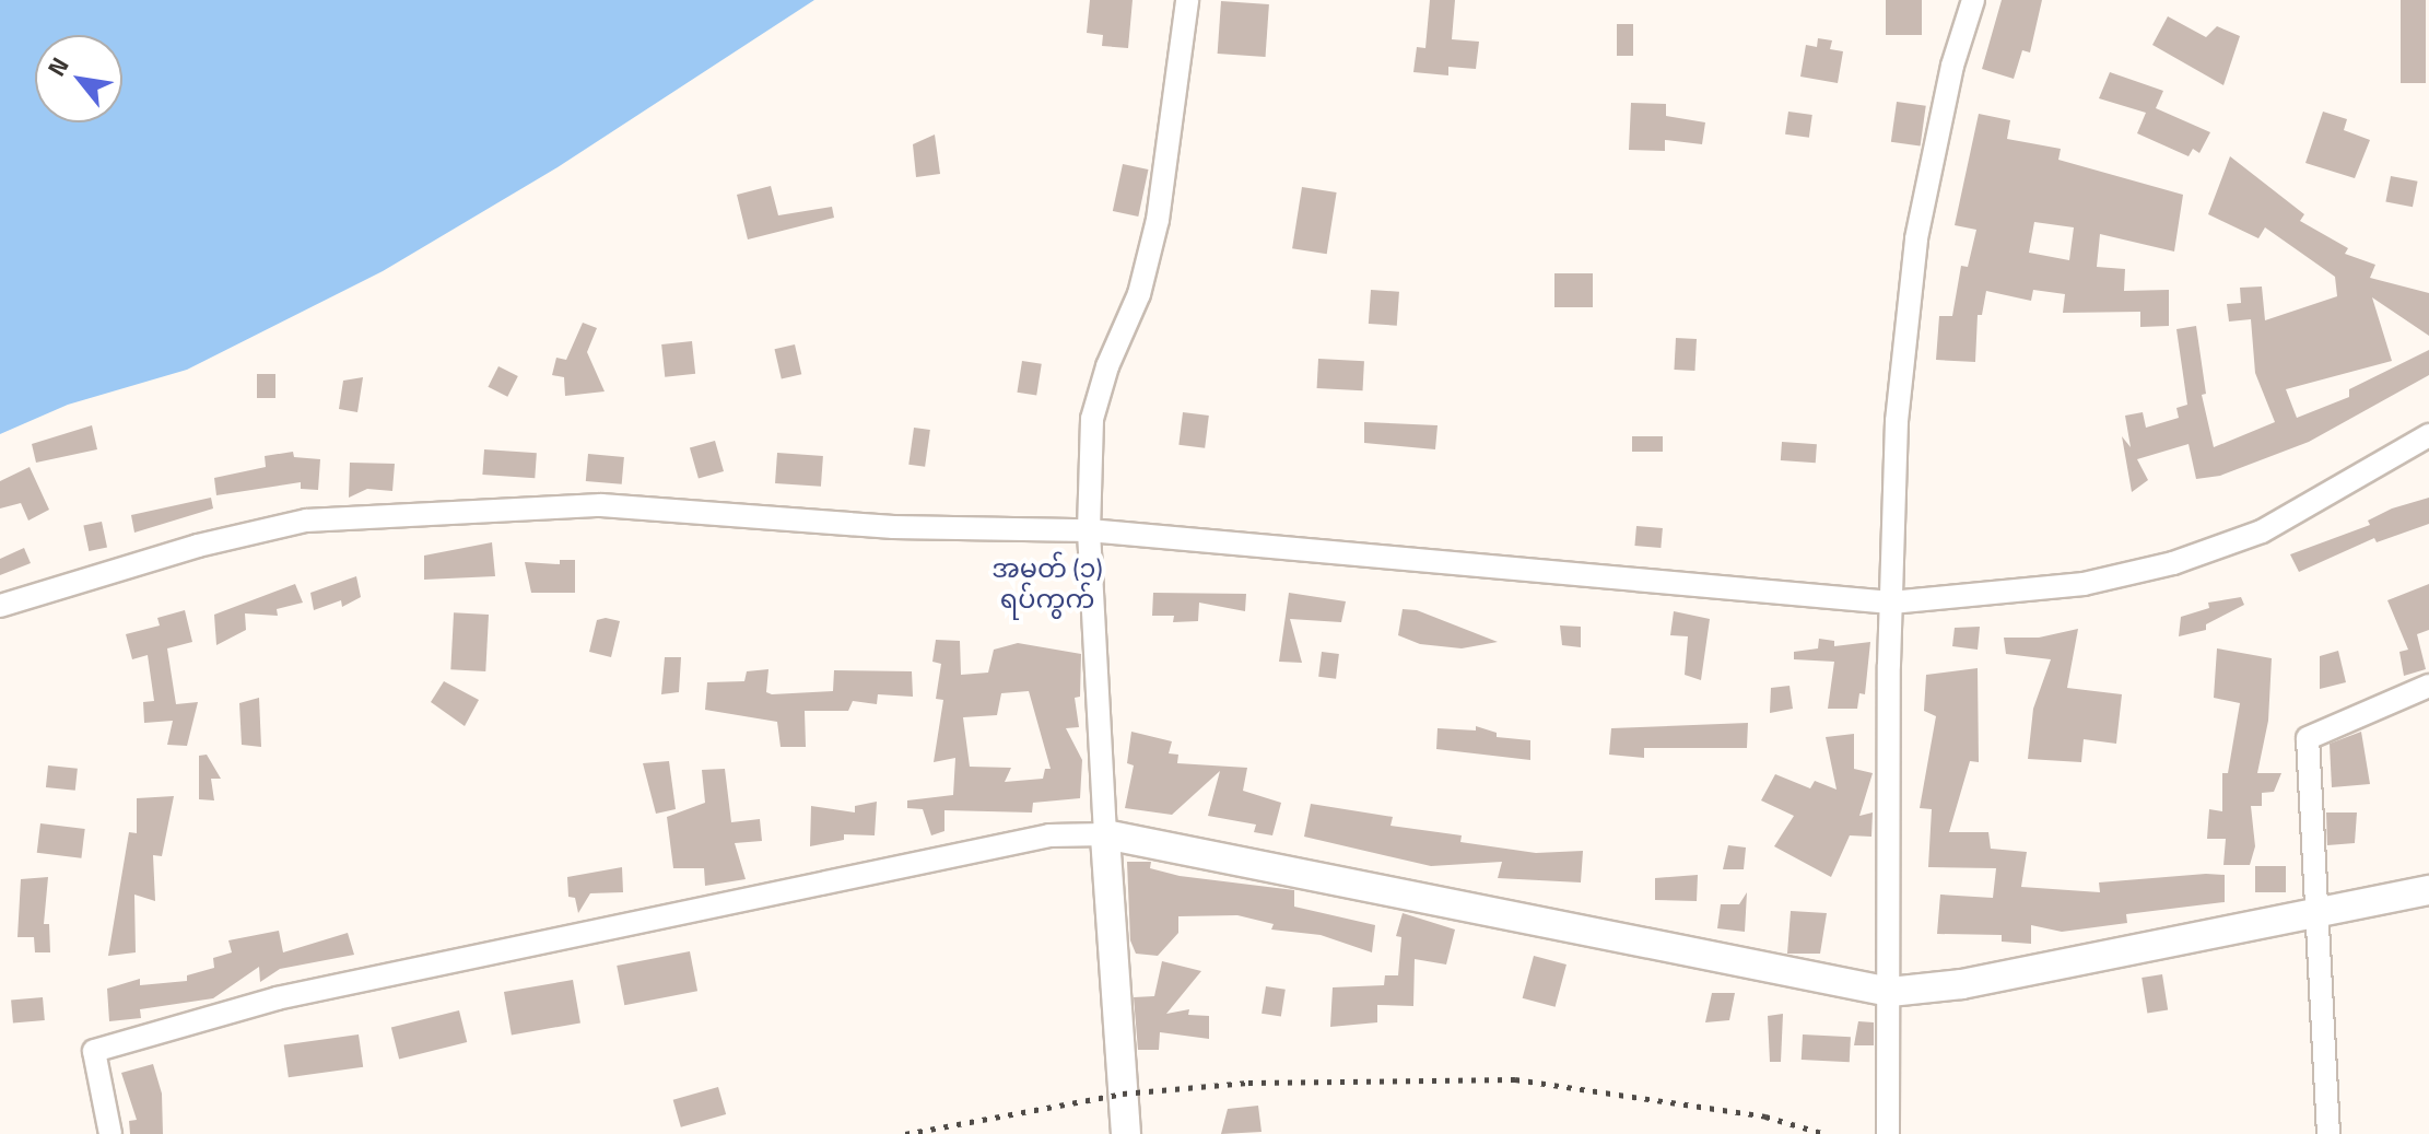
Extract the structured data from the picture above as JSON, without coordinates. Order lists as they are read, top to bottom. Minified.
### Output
{"districts":["အမှတ် (၁) ရပ်ကွက်"],"north":"top left"}
